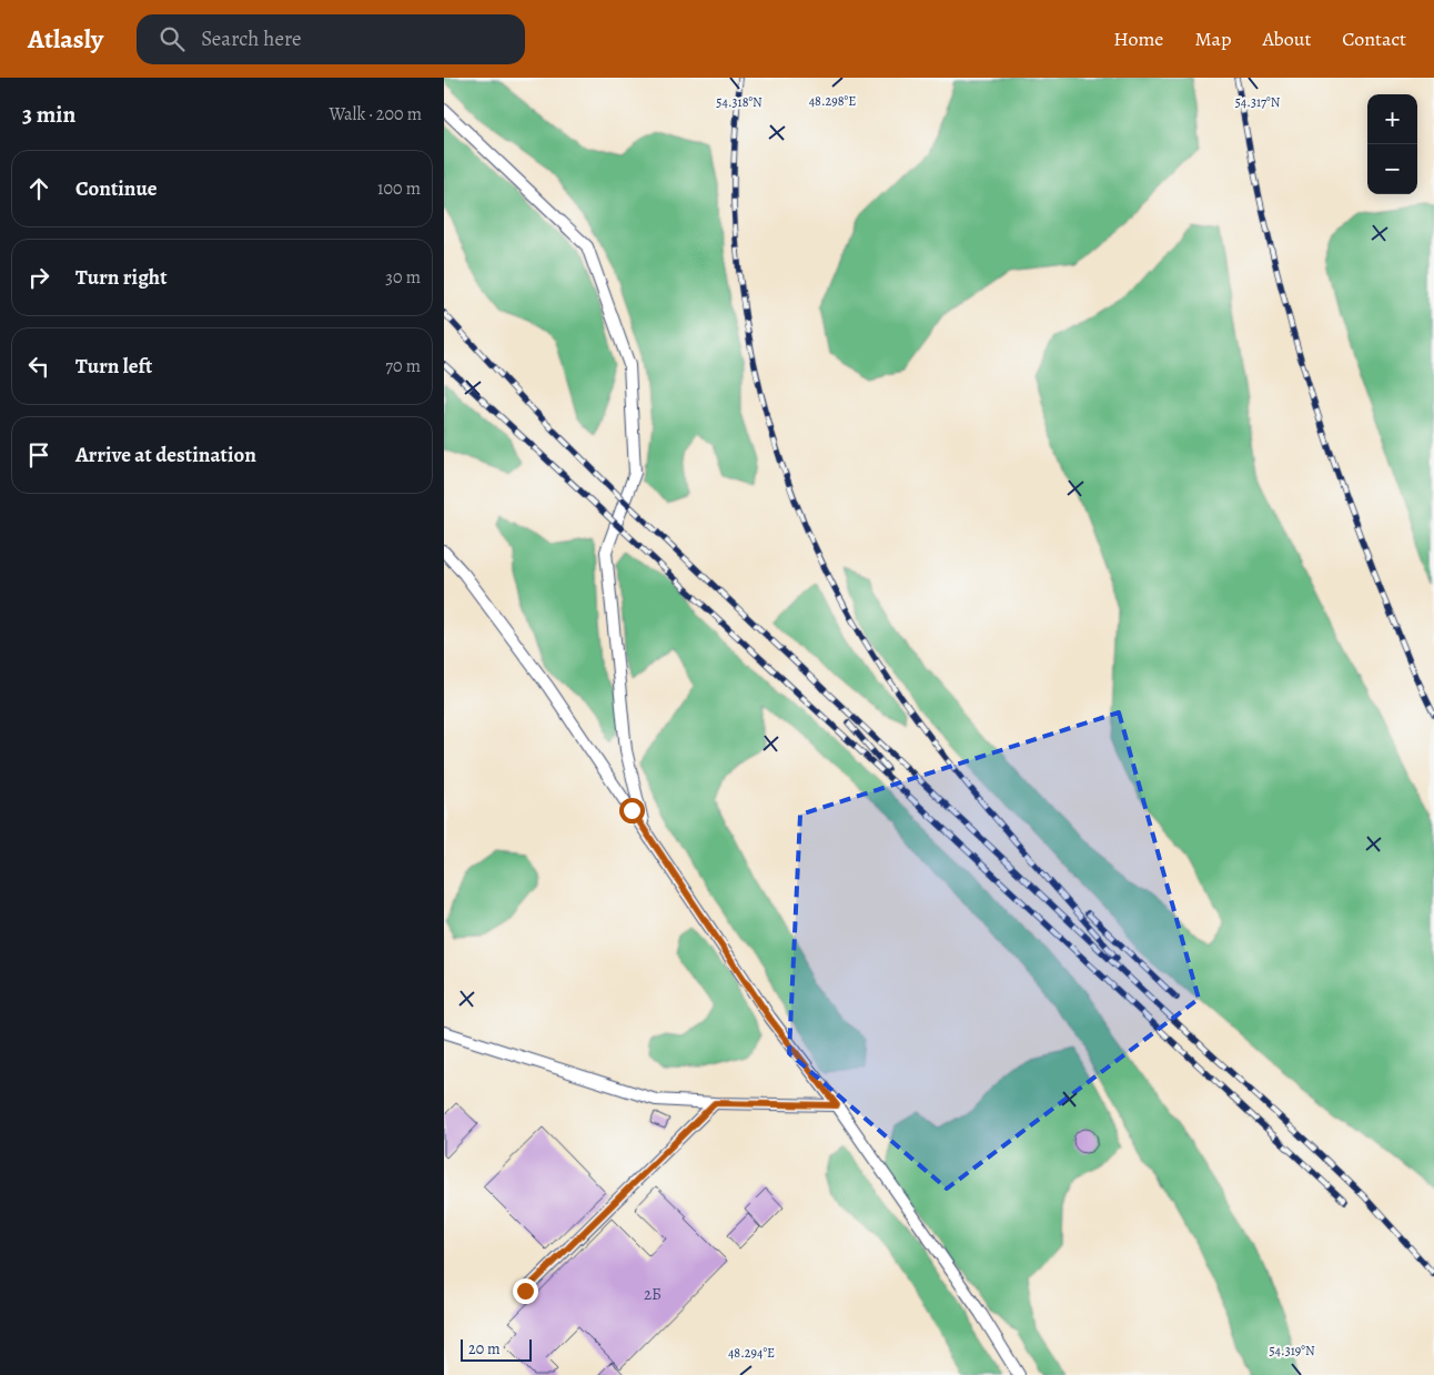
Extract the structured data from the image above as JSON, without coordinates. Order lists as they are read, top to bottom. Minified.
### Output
{"house_numbers":["2Б"],"scale_bar":"20 m","page":{"header":"Atlasly","search":"Search here","nav":["Home","Map","About","Contact"],"heading":["3 min","Walk · 200 m"],"map_buttons":["+","−"],"list":[["Continue","100 m"],["Turn right","30 m"],["Turn left","70 m"],"Arrive at destination"],"scale":"20 m"},"coordinates":["48.298°E","54.318°N","54.317°N","54.319°N","48.294°E"]}
